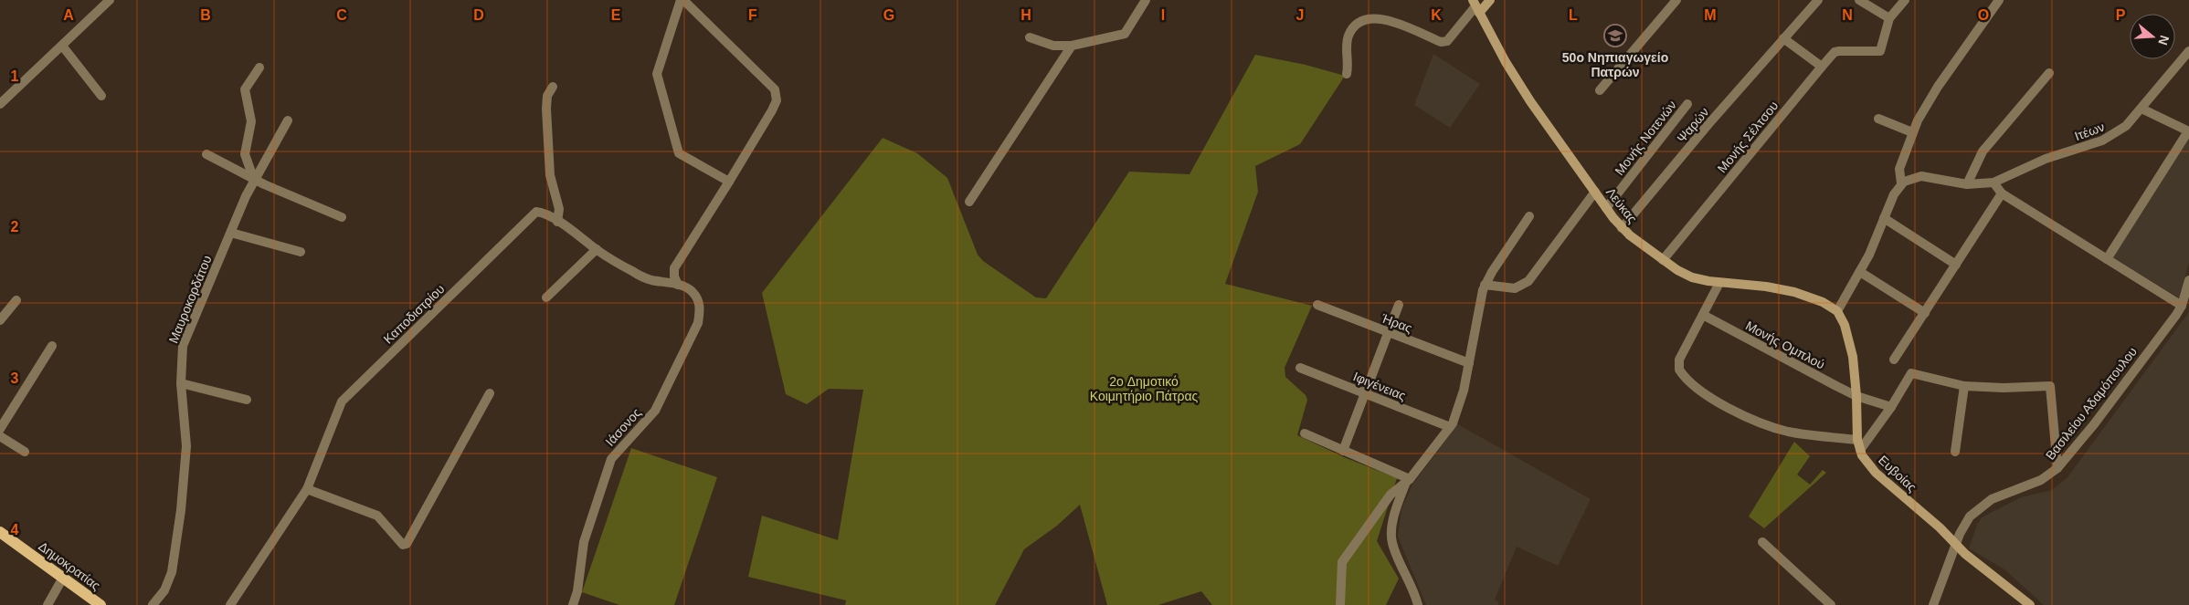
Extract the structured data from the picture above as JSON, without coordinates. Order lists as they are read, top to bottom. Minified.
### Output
{"streets":{"main road":["Λεύκας","Ευβοίας","Δημοκρατίας"],"street":["Ψαρών","Ιτέων","Μονής Σέλτσου","Μονής Νοτενών","Μαυροκορδάτου","Καποδιστρίου","Ήρας","Μονής Ομπλού","Ιφιγένειας","Βασιλείου Αδαμόπουλου","Ιάσονος"]},"crossings":[["Ψαρών","Λεύκας"],["Μονής Σέλτσου","Λεύκας"],["Μονής Νοτενών","Λεύκας"],["Λεύκας","Ευβοίας"],["Καποδιστρίου","Ιάσονος"],["Μονής Ομπλού","Ευβοίας"],["Βασιλείου Αδαμόπουλου","Ευβοίας"]],"parks":["2o Δημοτικό Κοιμητήριο Πάτρας"],"places":{"school or university":["50o Νηπιαγωγείο Πατρών"]},"north":"right","grid":{"columns":["A","B","C","D","E","F","G","H","I","J","K","L","M","N","O","P"],"rows":["1","2","3","4"]}}
